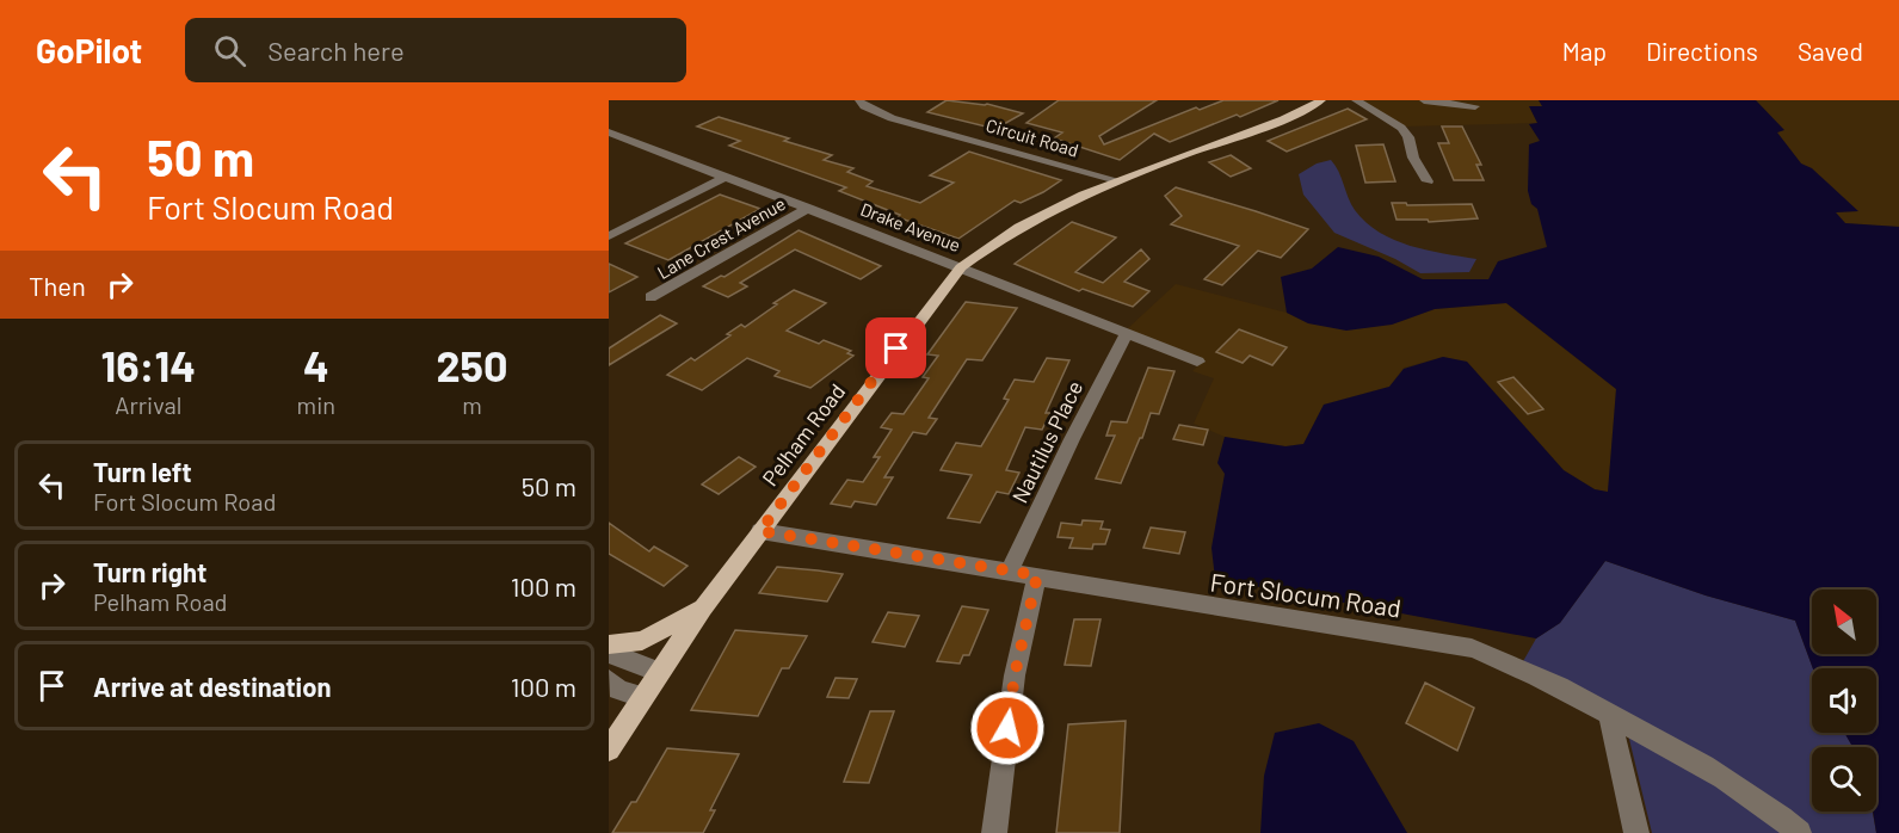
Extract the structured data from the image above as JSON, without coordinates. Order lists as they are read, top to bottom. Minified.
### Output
{"streets":{"main road":["Pelham Road"],"street":["Circuit Road","Drake Avenue","Lane Crest Avenue","Nautilus Place","Fort Slocum Road"]},"crossings":[["Circuit Road","Pelham Road"],["Drake Avenue","Lane Crest Avenue"],["Drake Avenue","Pelham Road"],["Drake Avenue","Nautilus Place"],["Pelham Road","Fort Slocum Road"],["Nautilus Place","Fort Slocum Road"]],"north":"top left","page":{"header":"GoPilot","search":"Search here","nav":["Map","Directions","Saved"],"turn":["50 m","Fort Slocum Road"],"then":"Then","eta":["16:14","Arrival","4","min","250","m"],"list":[{"name":"Turn left","note":"Fort Slocum Road","value":"50 m"},{"name":"Turn right","note":"Pelham Road","value":"100 m"},{"name":"Arrive at destination","value":"100 m"}]}}
